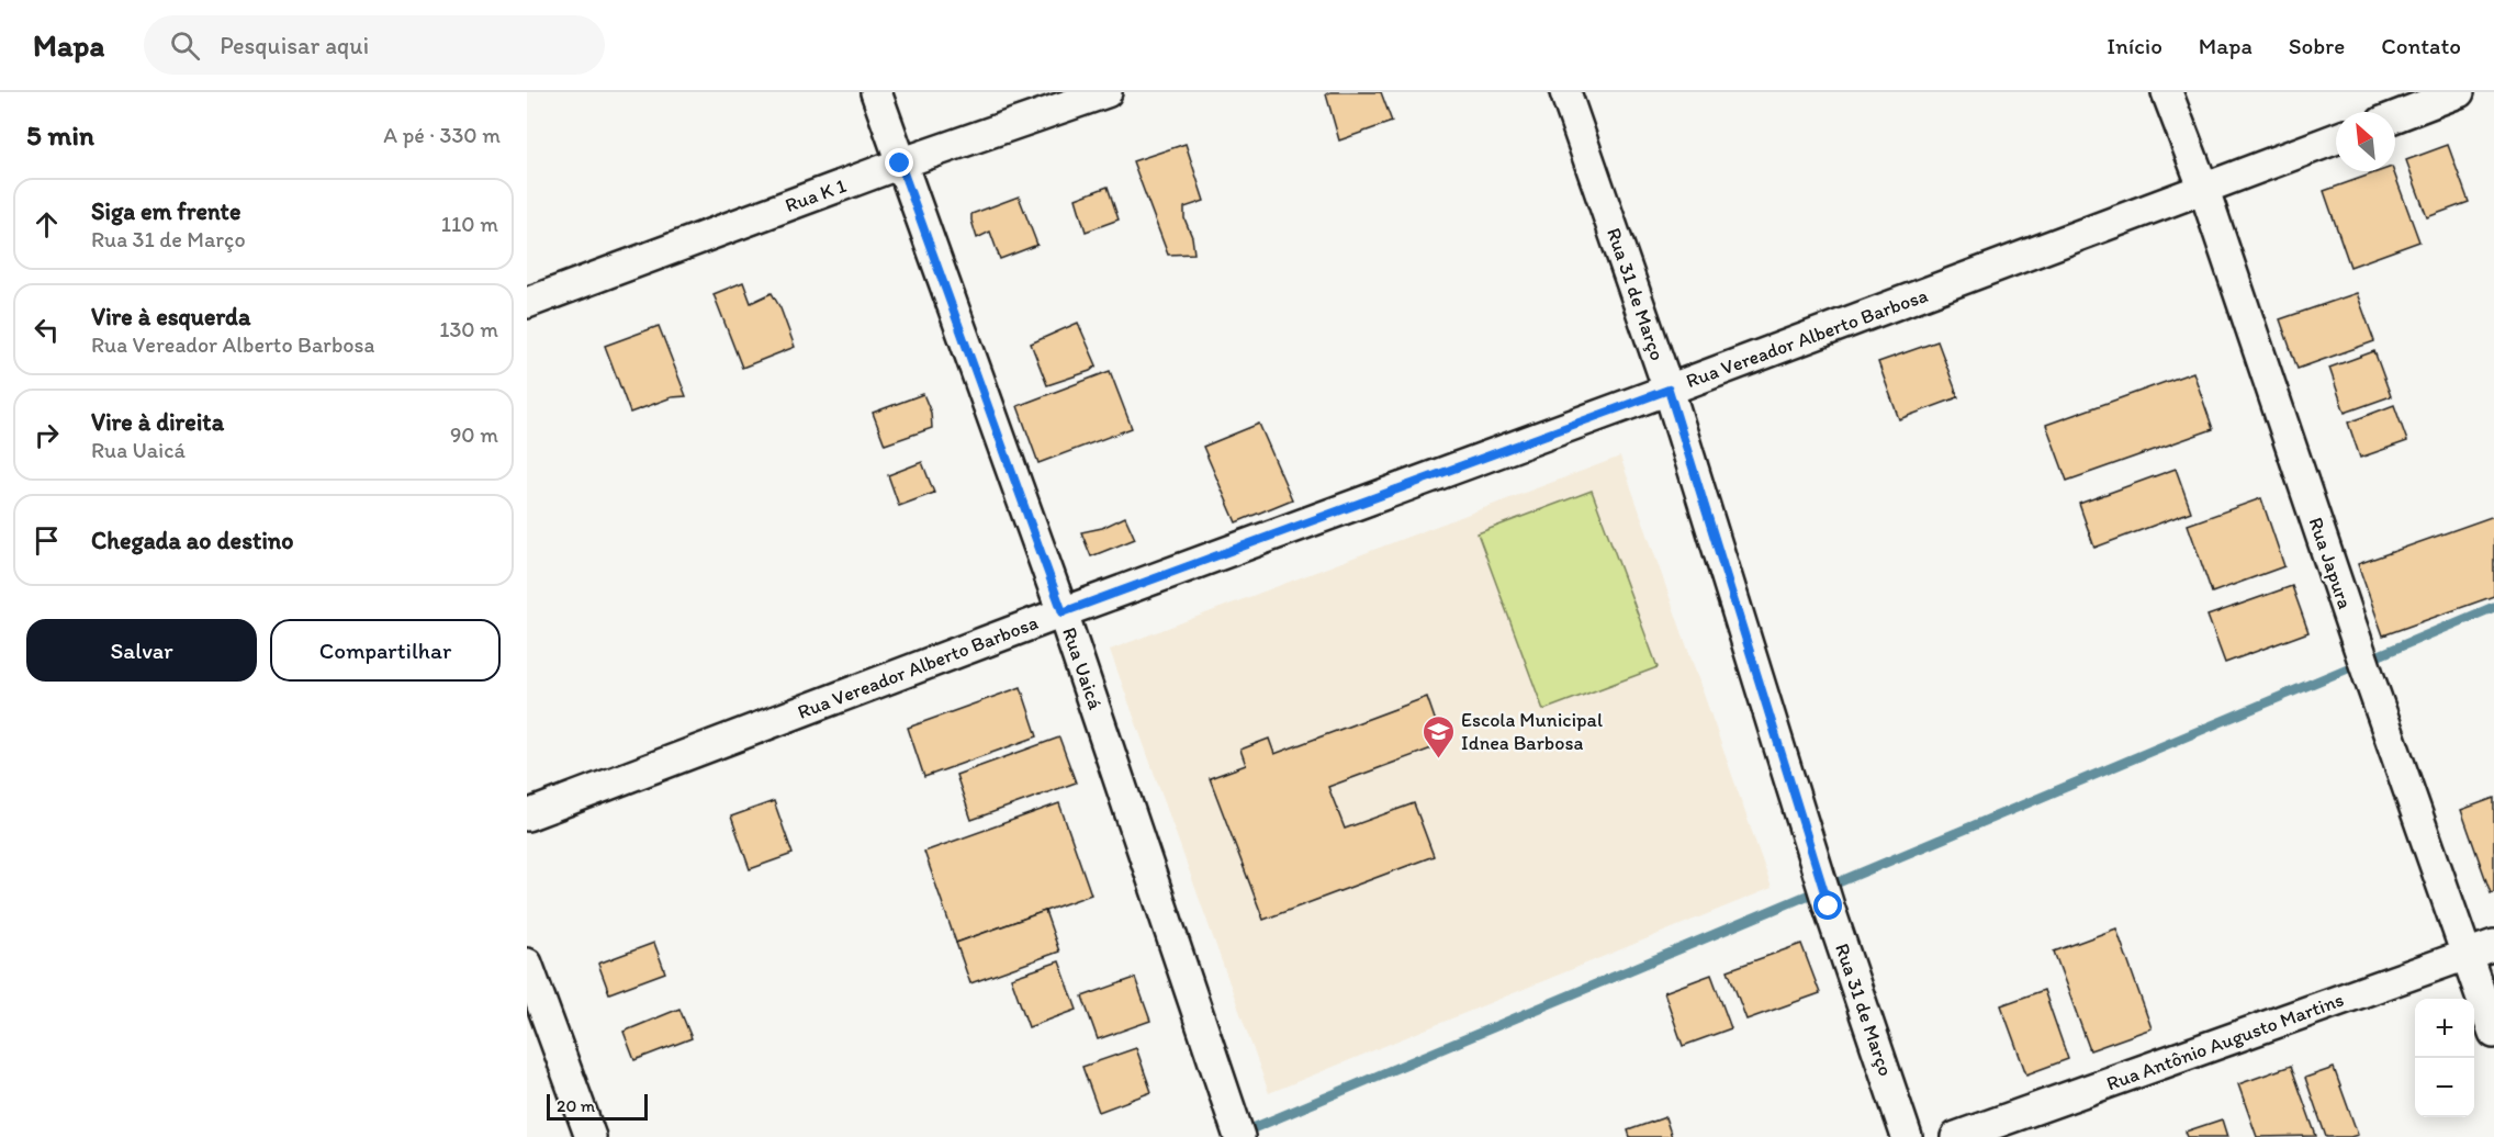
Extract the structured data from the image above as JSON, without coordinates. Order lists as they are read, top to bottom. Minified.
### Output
{"streets":{"street":["Rua K 1","Rua 31 de Março","Rua Vereador Alberto Barbosa","Rua Japura","Rua Uaicá","Rua Antônio Augusto Martins"]},"crossings":[["Rua K 1","Rua Uaicá"],["Rua 31 de Março","Rua Vereador Alberto Barbosa"],["Rua Vereador Alberto Barbosa","Rua Japura"],["Rua Vereador Alberto Barbosa","Rua Uaicá"],["Rua Japura","Rua Antônio Augusto Martins"]],"places":{"school or university":["Escola Municipal Idnea Barbosa"]},"scale_bar":"20 m","north":"top left","page":{"header":"Mapa","search":"Pesquisar aqui","nav":["Início","Mapa","Sobre","Contato"],"heading":["5 min","A pé · 330 m"],"list":[["Siga em frente","Rua 31 de Março","110 m"],["Vire à esquerda","Rua Vereador Alberto Barbosa","130 m"],["Vire à direita","Rua Uaicá","90 m"],"Chegada ao destino"],"buttons":["Salvar","Compartilhar"],"map_buttons":["+","−"],"scale":"20 m"}}
